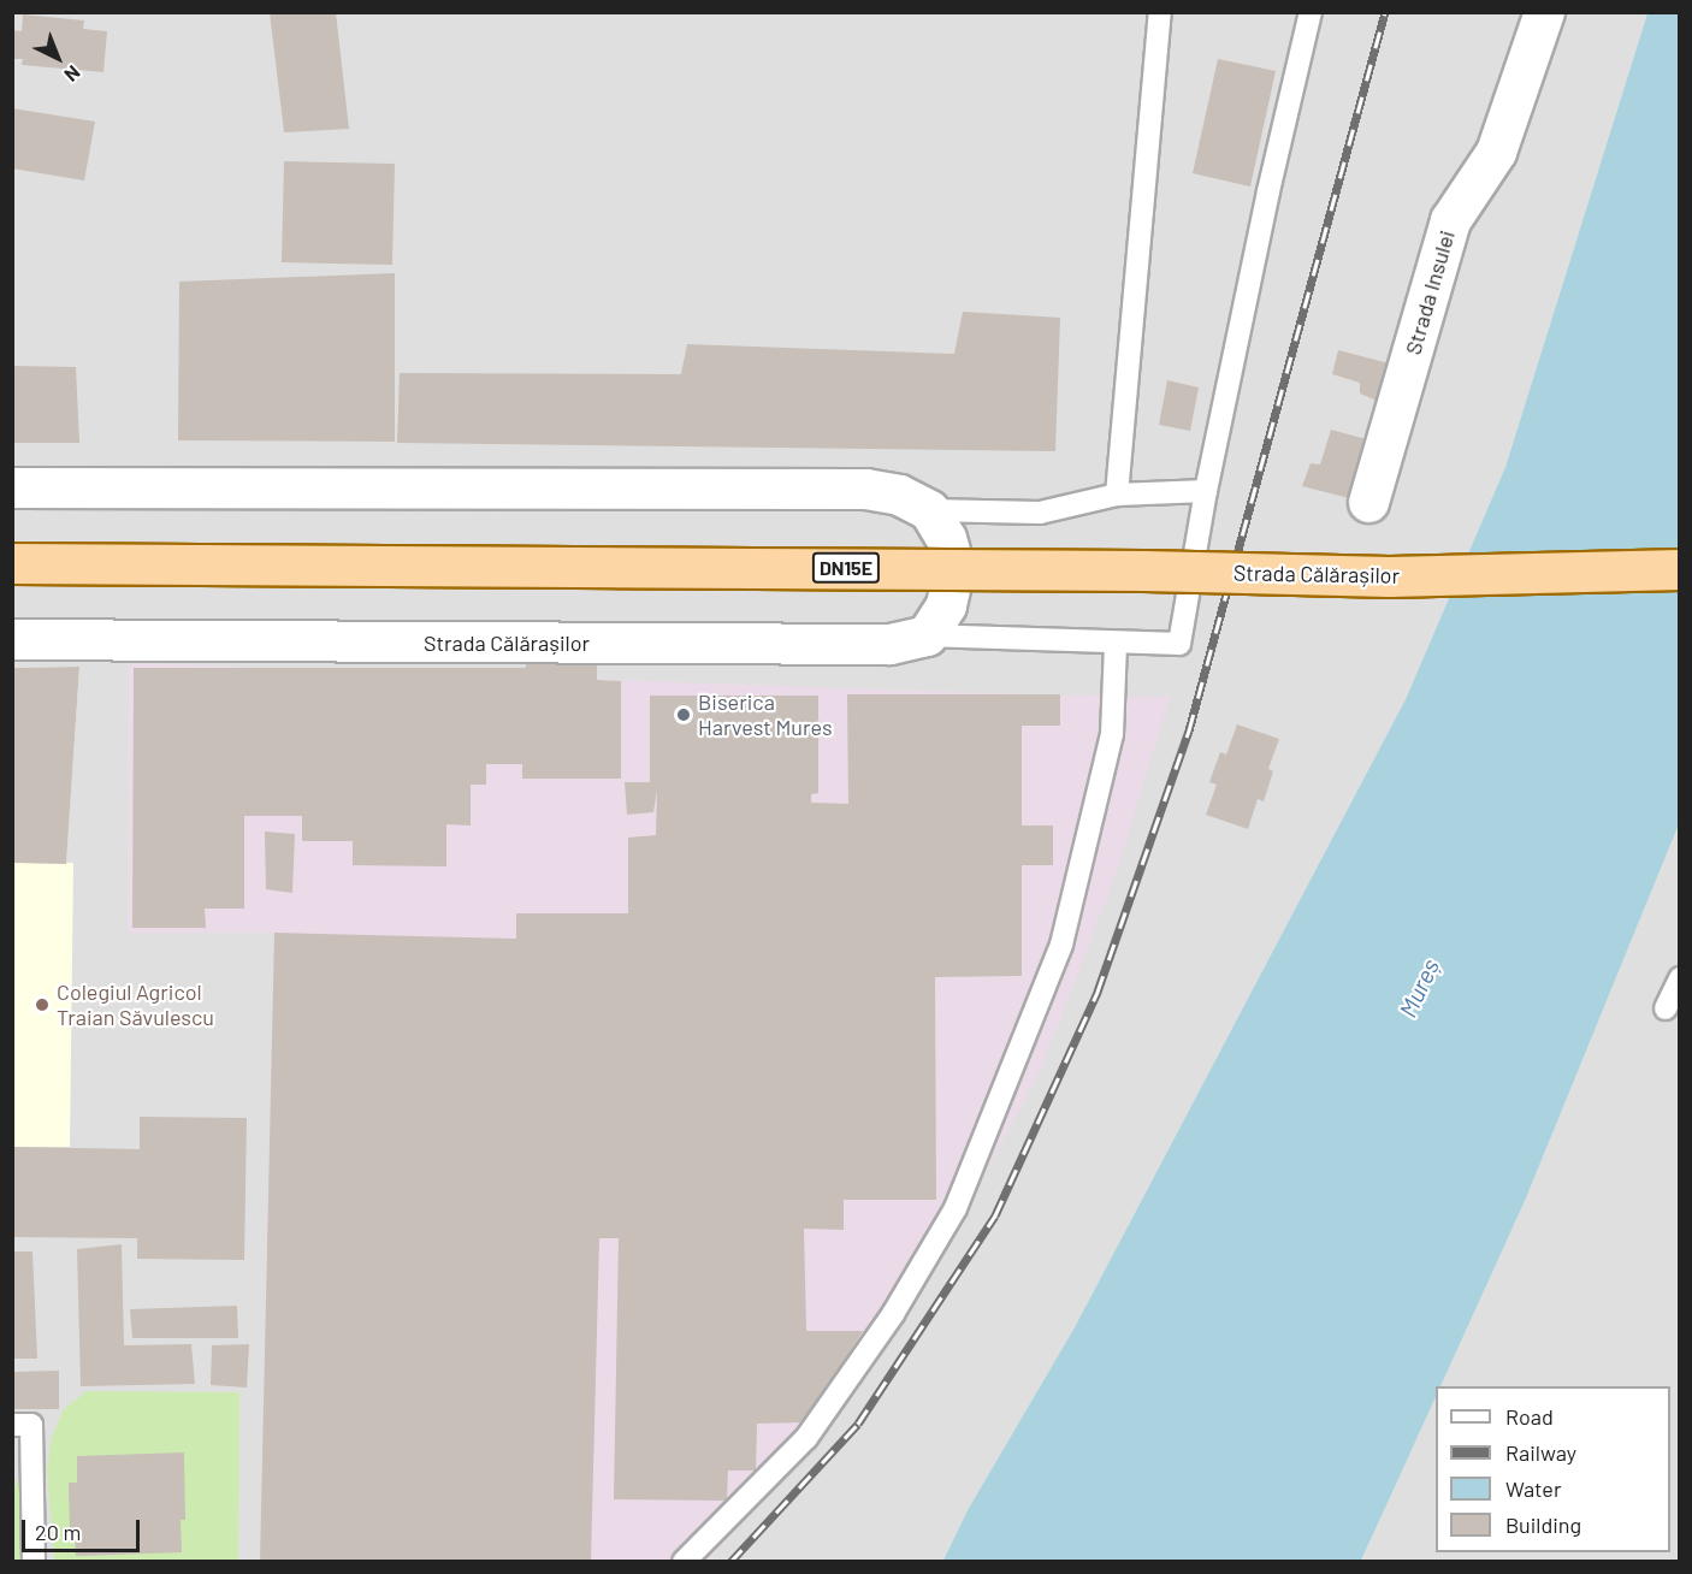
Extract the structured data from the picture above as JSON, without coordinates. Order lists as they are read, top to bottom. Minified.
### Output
{"streets":{"main road":["DN15E","Strada Călărașilor"],"street":["Strada Insulei"]},"water":["Mureș"],"places":["Biserica Harvest Mures","Colegiul Agricol Traian Săvulescu"],"legend":["Road","Railway","Water","Building"],"scale_bar":"20 m","north":"bottom right"}
